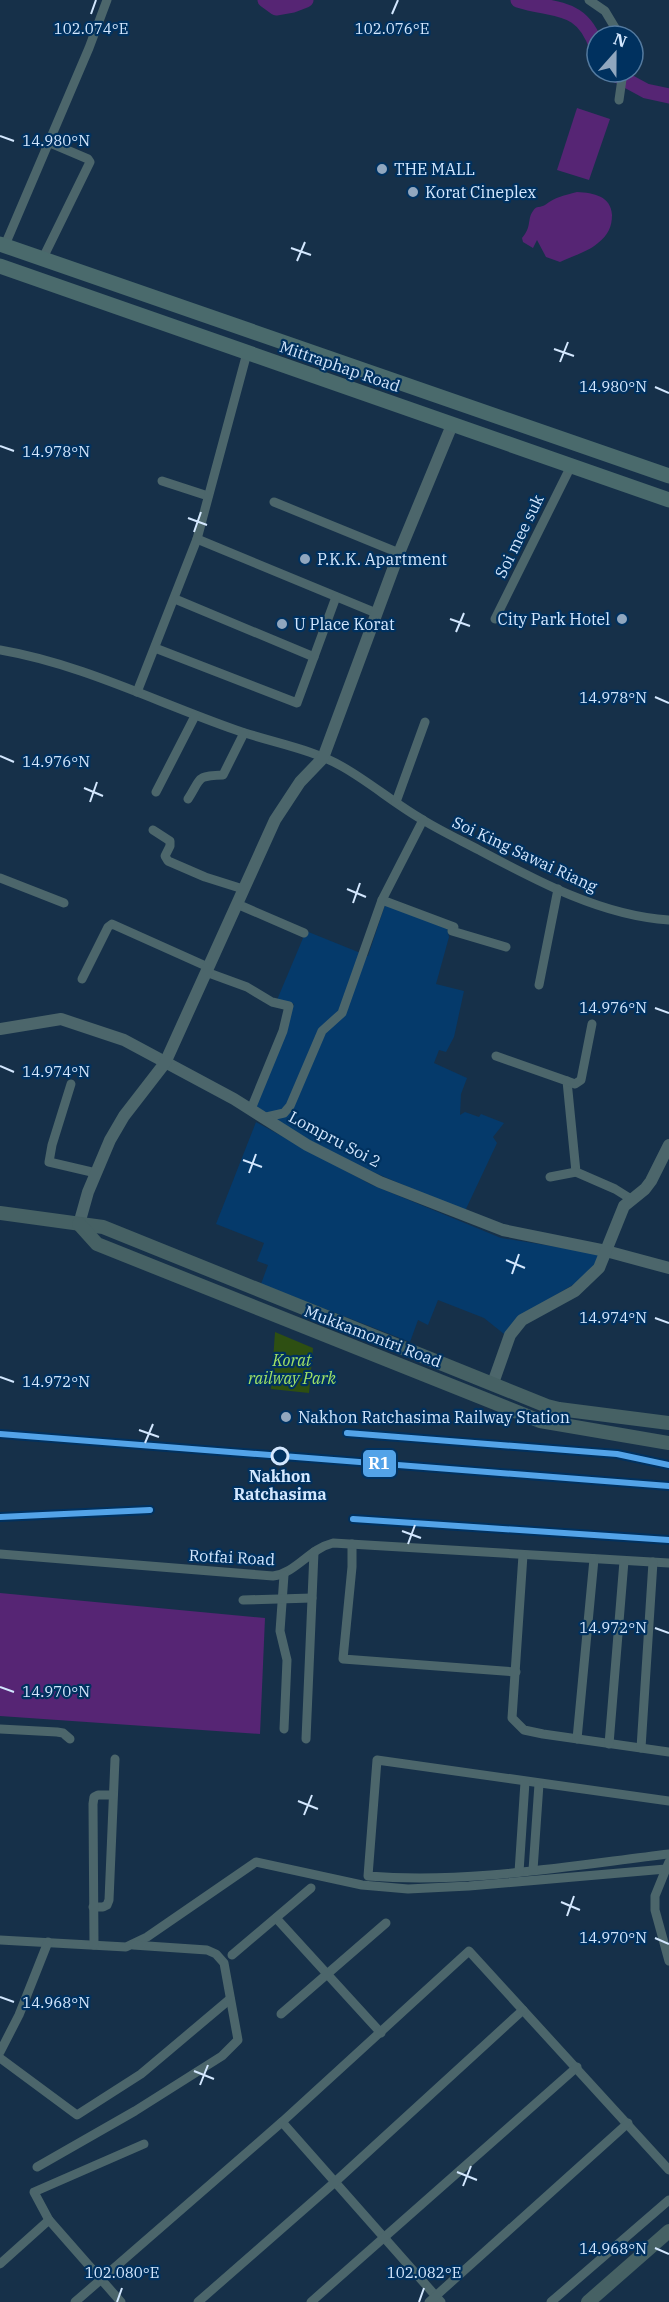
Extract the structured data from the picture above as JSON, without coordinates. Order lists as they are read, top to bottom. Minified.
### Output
{"streets":{"highway":["Mittraphap Road"],"main road":["Mukkamontri Road"],"street":["Soi mee suk","Soi King Sawai Riang","Lompru Soi 2","Rotfai Road"]},"crossings":[["Mittraphap Road","Soi mee suk"]],"parks":["Korat railway Park"],"places":["THE MALL","Korat Cineplex","P.K.K. Apartment","City Park Hotel","U Place Korat","Nakhon Ratchasima Railway Station","Nakhon Ratchasima"],"lines":["transit line R1"],"north":"top","coordinates":["102.076°E","102.074°E","14.980°N","14.978°N","14.976°N","14.974°N","14.972°N","14.970°N","14.968°N","102.080°E","102.082°E"]}
